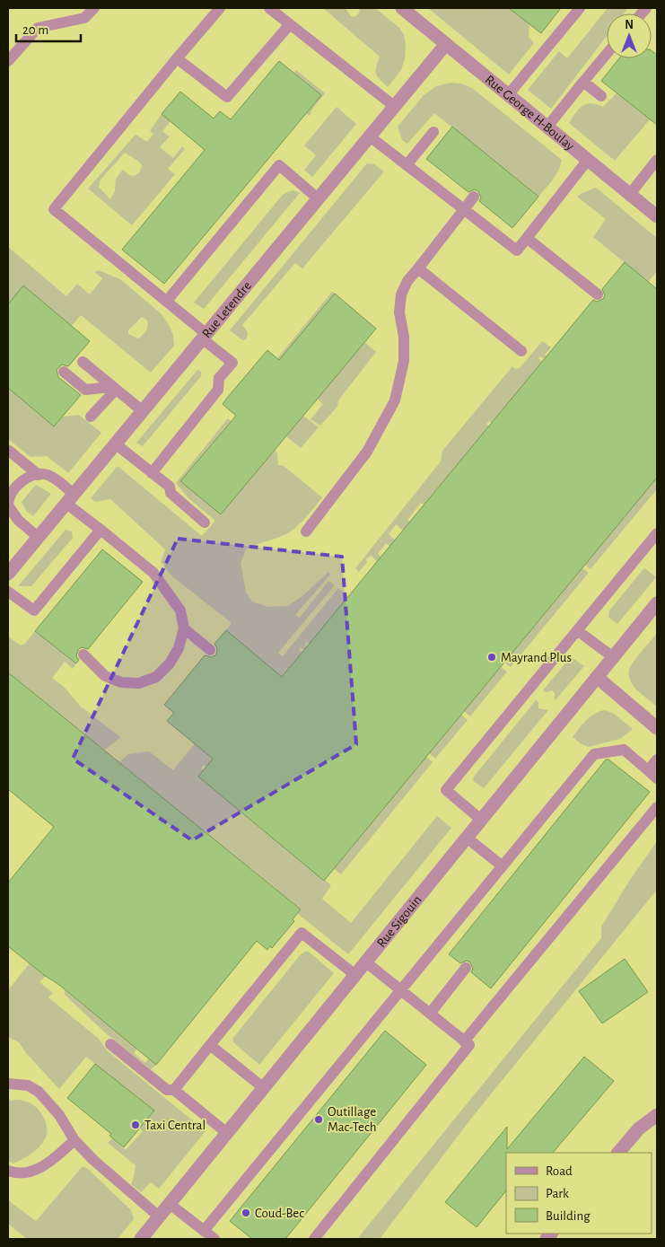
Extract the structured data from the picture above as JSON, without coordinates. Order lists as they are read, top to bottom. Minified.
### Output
{"streets":{"street":["Rue George H-Boulay","Rue Letendre","Rue Sigouin"]},"crossings":[["Rue George H-Boulay","Rue Letendre"]],"places":["Mayrand Plus","Outillage Mac-Tech","Taxi Central","Coud-Bec"],"legend":["Road","Park","Building"],"scale_bar":"20 m","north":"top"}
